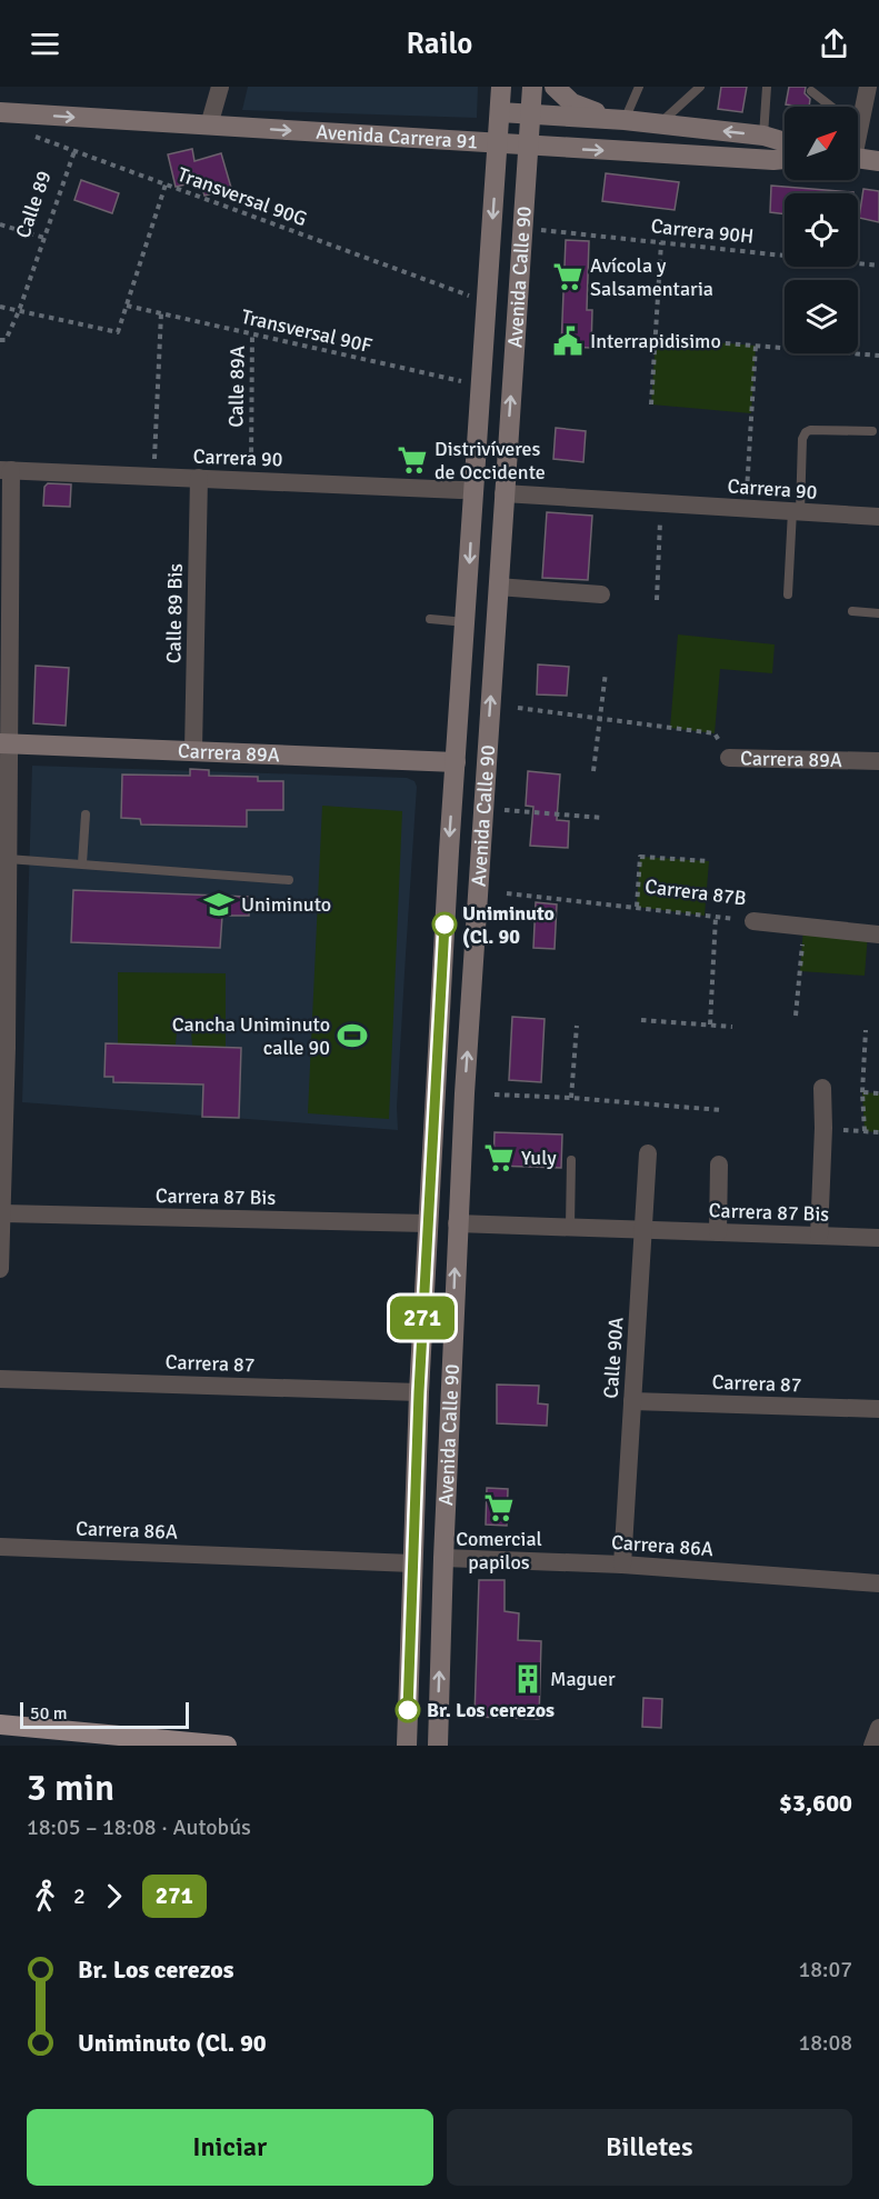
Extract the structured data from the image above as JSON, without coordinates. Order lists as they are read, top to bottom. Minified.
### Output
{"streets":{"main road":["Avenida Carrera 91","Avenida Calle 90","Carrera 89A"],"street":["Carrera 90","Calle 89 Bis","Carrera 87B","Carrera 87 Bis","Calle 90A","Carrera 87","Carrera 86A"],"path":["Transversal 90G","Calle 89","Carrera 90H","Transversal 90F","Calle 89A"]},"crossings":[["Avenida Carrera 91","Avenida Calle 90"],["Transversal 90G","Calle 89"],["Carrera 90H","Avenida Calle 90"],["Avenida Calle 90","Transversal 90F"],["Avenida Calle 90","Carrera 90"],["Avenida Calle 90","Carrera 89A"],["Avenida Calle 90","Carrera 87 Bis"],["Avenida Calle 90","Carrera 87"],["Avenida Calle 90","Carrera 86A"],["Transversal 90F","Calle 89A"],["Calle 89A","Carrera 90"],["Carrera 90","Calle 89 Bis"],["Calle 89 Bis","Carrera 89A"],["Carrera 87 Bis","Calle 90A"],["Calle 90A","Carrera 87"],["Calle 90A","Carrera 86A"]],"places":{"supermarket":["Avícola y Salsamentaria","Distrivíveres de Occidente","Yuly","Comercial papilos"],"public building":["Interrapidisimo"],"school or university":["Uniminuto"],"other":["Uniminuto (Cl. 90","Br. Los cerezos"],"sports":["Cancha Uniminuto calle 90"],"building":["Maguer"]},"lines":["bus line 271"],"scale_bar":"50 m","north":"top right","page":{"header":"Railo","on_map":"271","scale":"50 m","heading":["3 min","18:05 – 18:08 · Autobús","$3,600"],"legs":["2","271"],"list":[{"name":"Br. Los cerezos","value":"18:07"},{"name":"Uniminuto (Cl. 90","value":"18:08"}],"buttons":["Iniciar","Billetes"]}}
